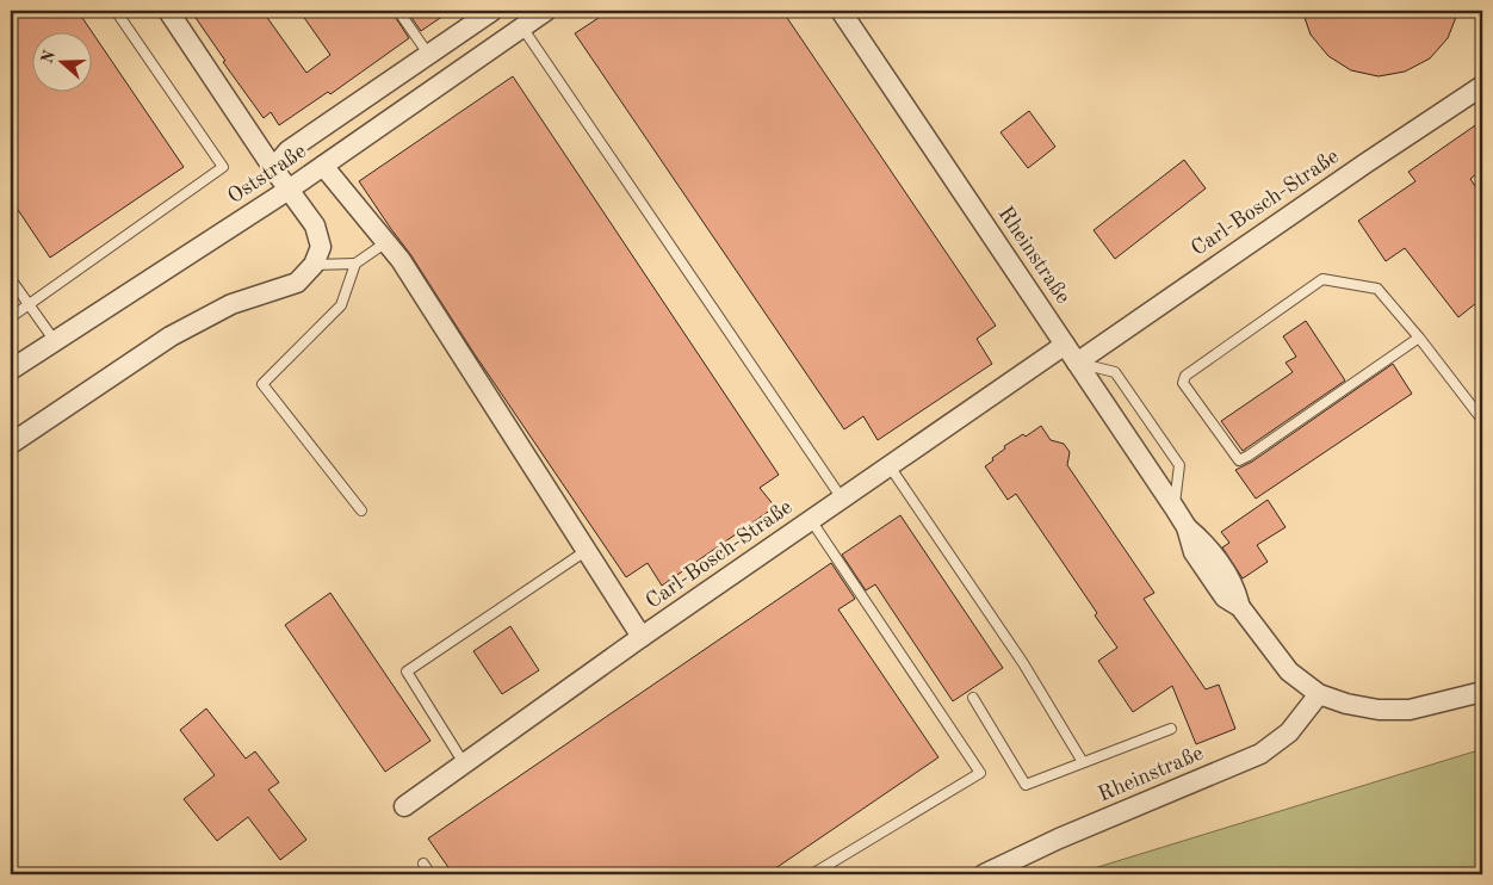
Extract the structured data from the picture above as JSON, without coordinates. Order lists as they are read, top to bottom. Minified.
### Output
{"streets":{"street":["Oststraße","Carl-Bosch-Straße","Rheinstraße"]},"crossings":[["Carl-Bosch-Straße","Rheinstraße"]],"north":"left"}
